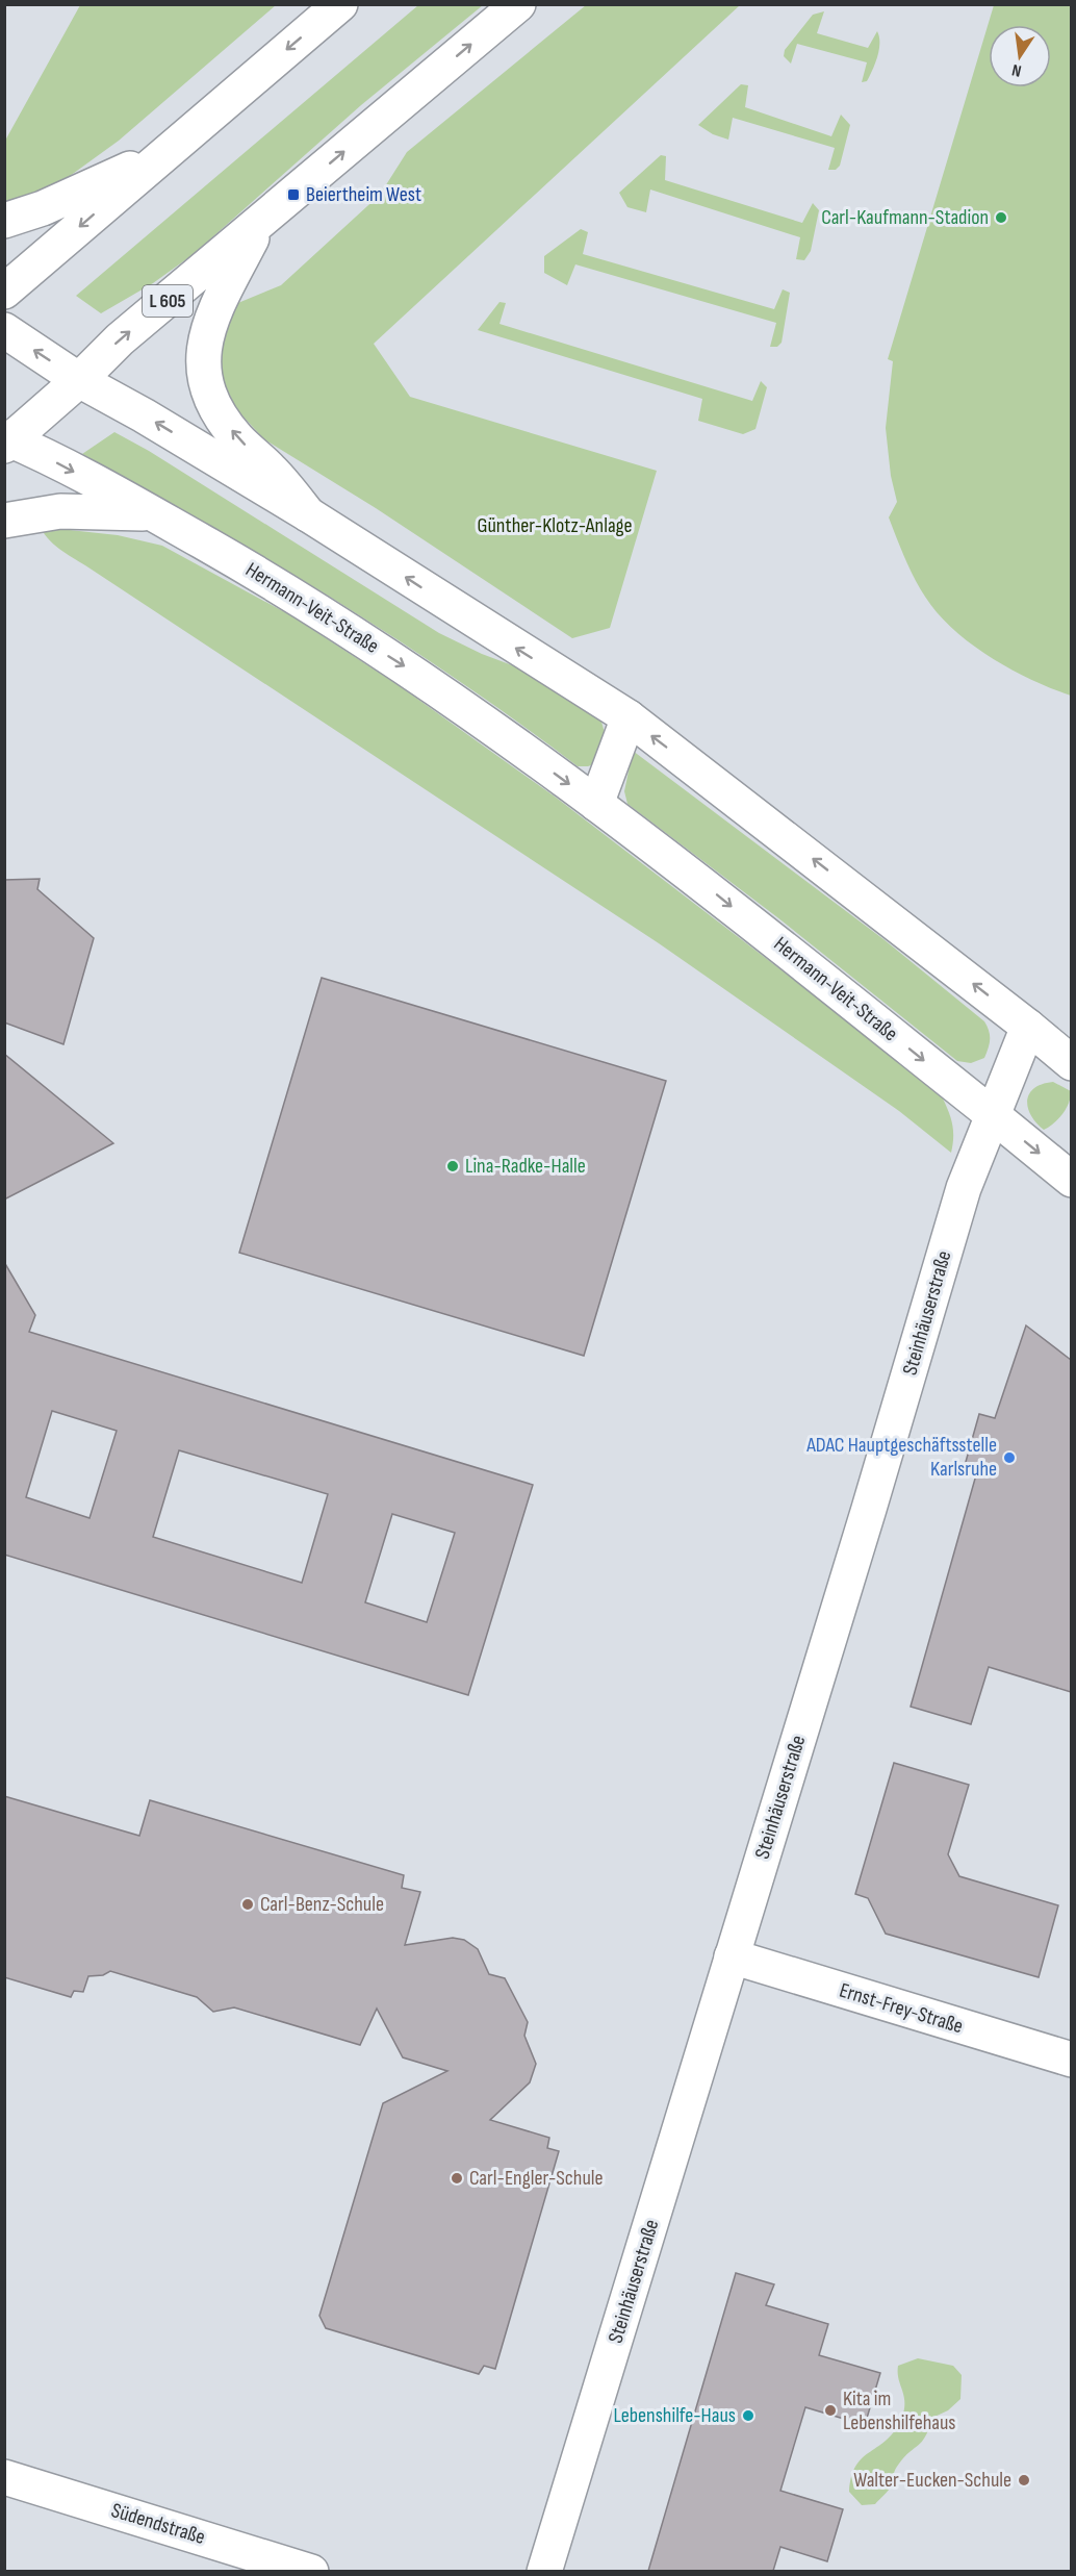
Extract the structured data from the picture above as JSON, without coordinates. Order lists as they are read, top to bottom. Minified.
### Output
{"streets":{"main road":["L 605","Hermann-Veit-Straße","Steinhäuserstraße","Ernst-Frey-Straße","Südendstraße"]},"crossings":[["L 605","Hermann-Veit-Straße"],["Hermann-Veit-Straße","Steinhäuserstraße"],["Steinhäuserstraße","Ernst-Frey-Straße"]],"parks":["Günther-Klotz-Anlage"],"places":{"transit":["Beiertheim West"],"other":["Carl-Kaufmann-Stadion","Lina-Radke-Halle","ADAC Hauptgeschäftsstelle Karlsruhe","Carl-Benz-Schule","Carl-Engler-Schule","Kita im Lebenshilfehaus","Lebenshilfe-Haus","Walter-Eucken-Schule"]},"north":"bottom"}
